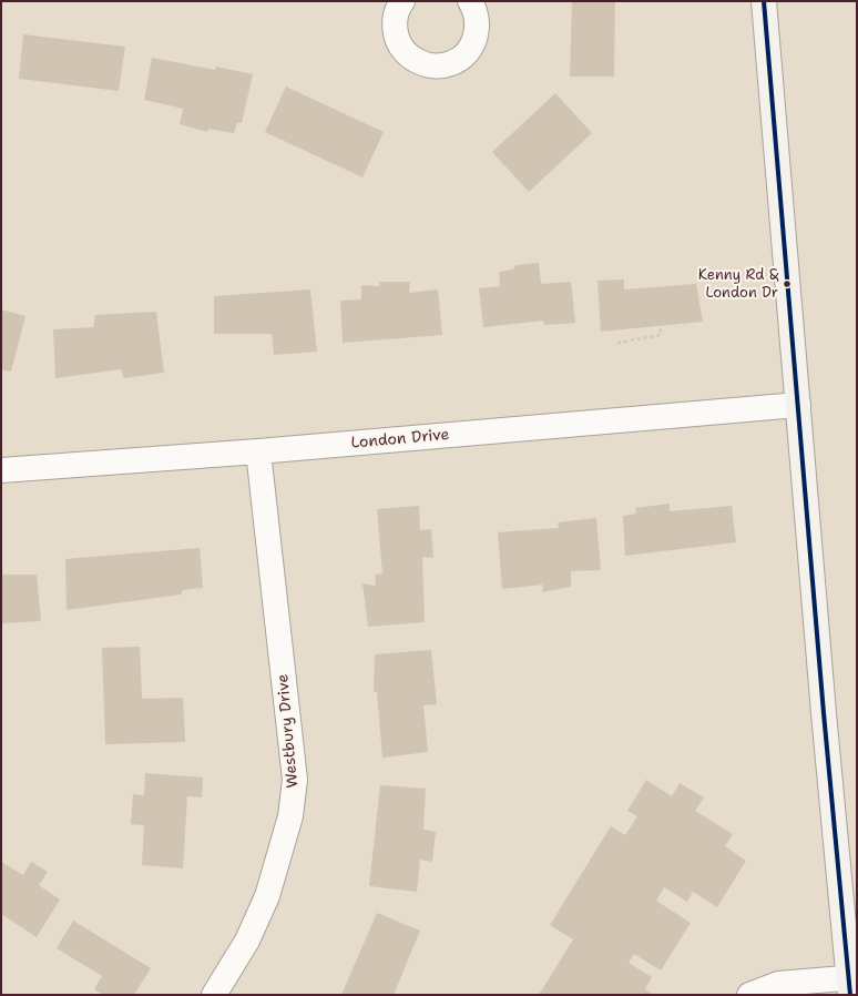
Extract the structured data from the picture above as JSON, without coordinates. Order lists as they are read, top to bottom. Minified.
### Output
{"streets":{"street":["London Drive","Westbury Drive"]},"crossings":[["London Drive","Westbury Drive"]],"places":["Kenny Rd & London Dr"]}
